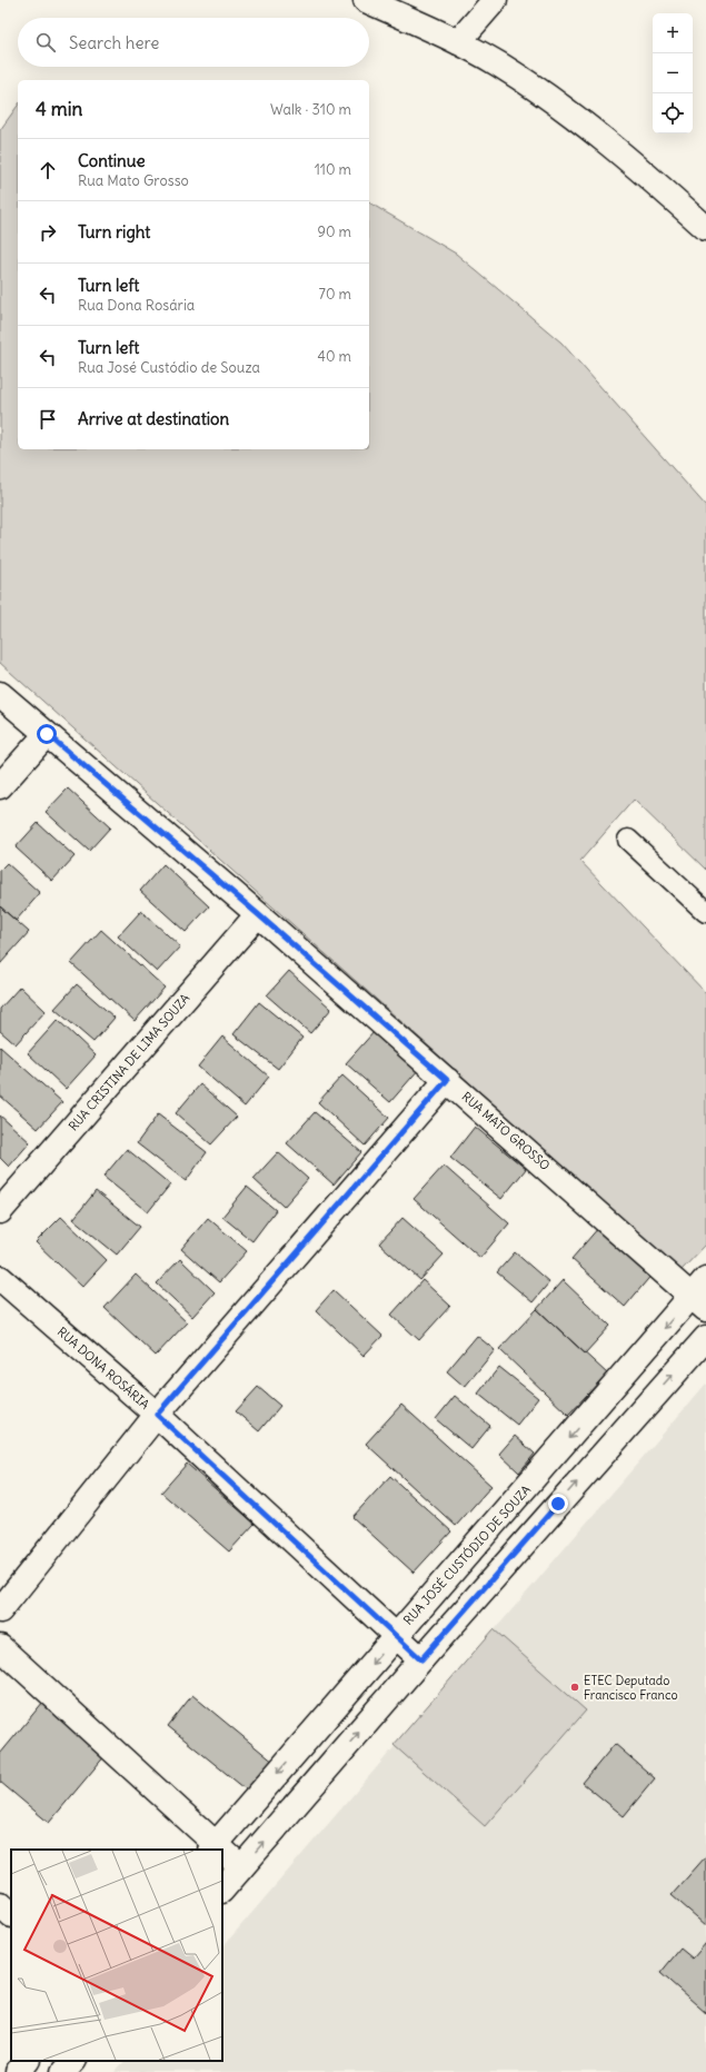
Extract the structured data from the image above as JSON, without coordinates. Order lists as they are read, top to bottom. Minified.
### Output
{"streets":{"street":["RUA CRISTINA DE LIMA SOUZA","RUA MATO GROSSO","RUA DONA ROSÁRIA","RUA JOSÉ CUSTÓDIO DE SOUZA"]},"crossings":[["RUA CRISTINA DE LIMA SOUZA","RUA MATO GROSSO"],["RUA MATO GROSSO","RUA JOSÉ CUSTÓDIO DE SOUZA"],["RUA DONA ROSÁRIA","RUA JOSÉ CUSTÓDIO DE SOUZA"]],"places":["ETEC Deputado Francisco Franco"],"page":{"map_buttons":["+","−"],"search":"Search here","heading":["4 min","Walk · 310 m"],"list":[["Continue","Rua Mato Grosso","110 m"],["Turn right","90 m"],["Turn left","Rua Dona Rosária","70 m"],["Turn left","Rua José Custódio de Souza","40 m"],"Arrive at destination"]}}
